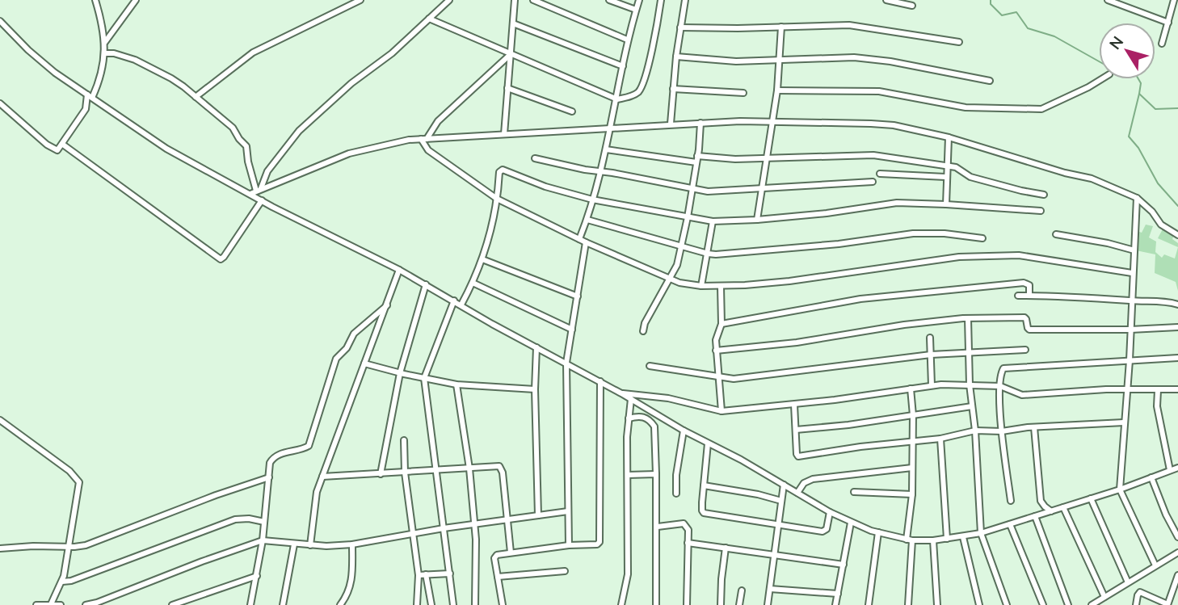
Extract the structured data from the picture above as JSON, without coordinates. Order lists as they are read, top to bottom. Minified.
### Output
{"north":"top left"}
